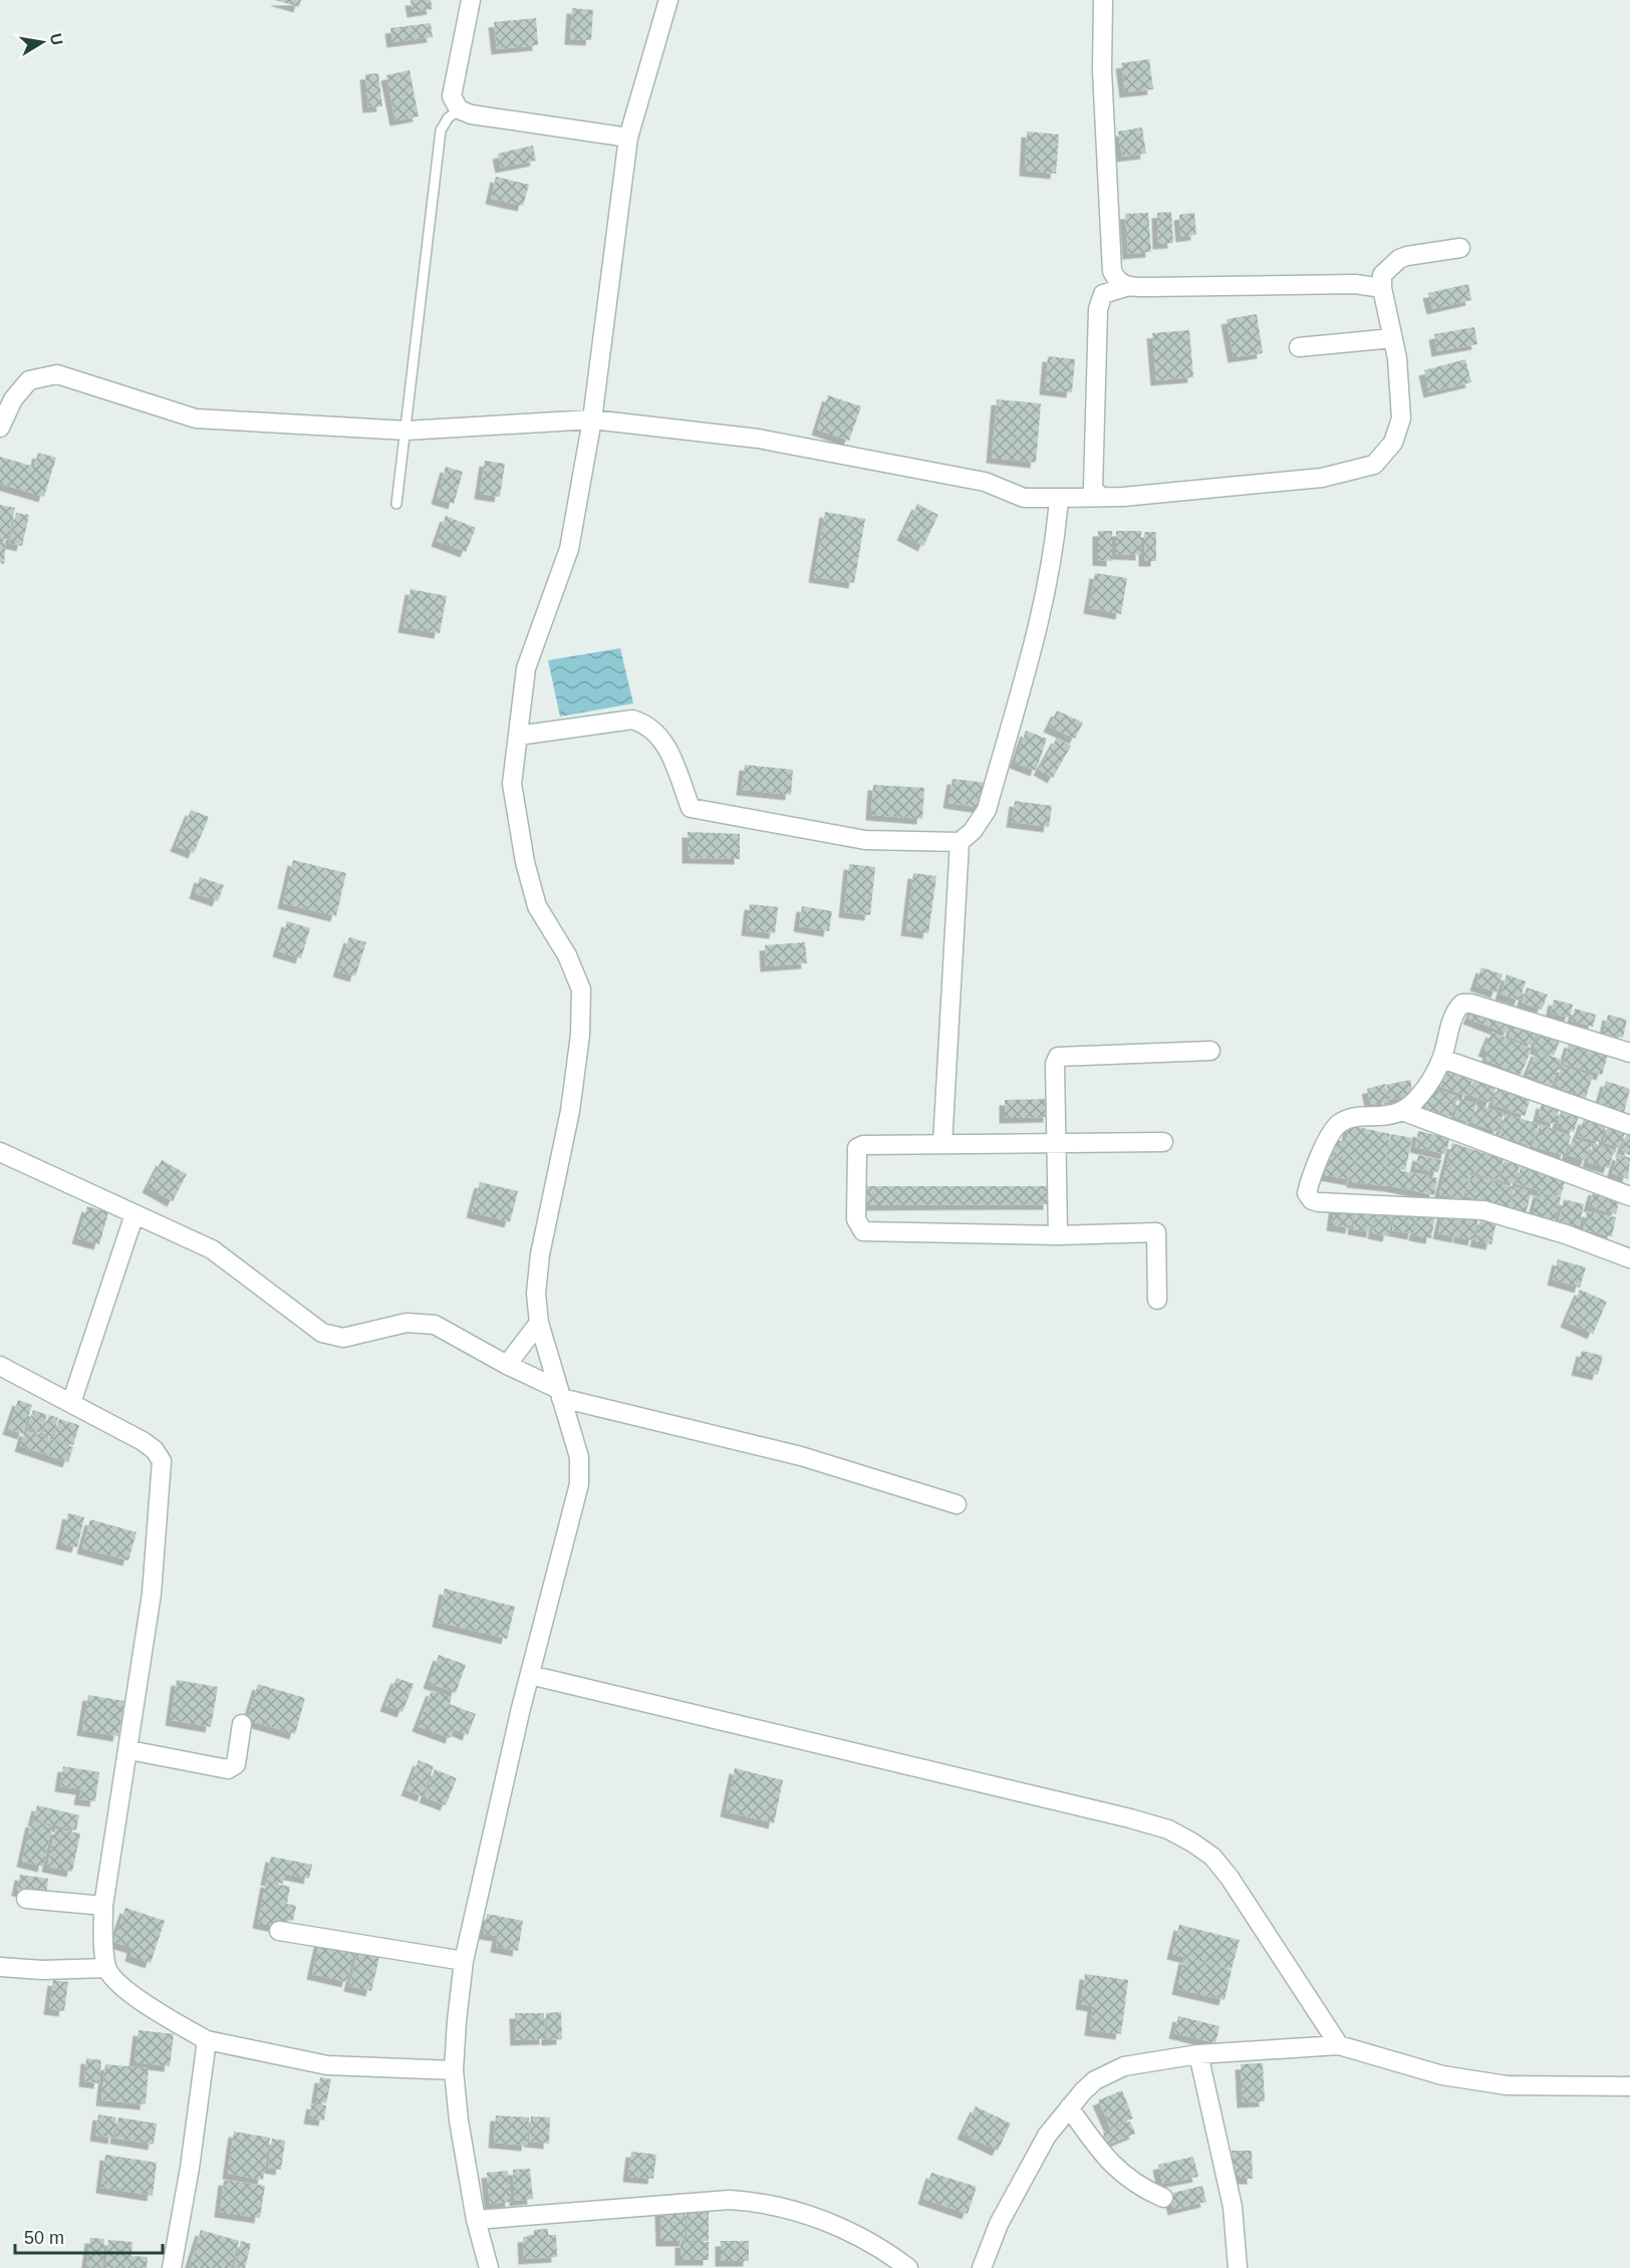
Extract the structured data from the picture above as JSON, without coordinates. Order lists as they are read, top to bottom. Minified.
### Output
{"scale_bar":"50 m","north":"right"}
